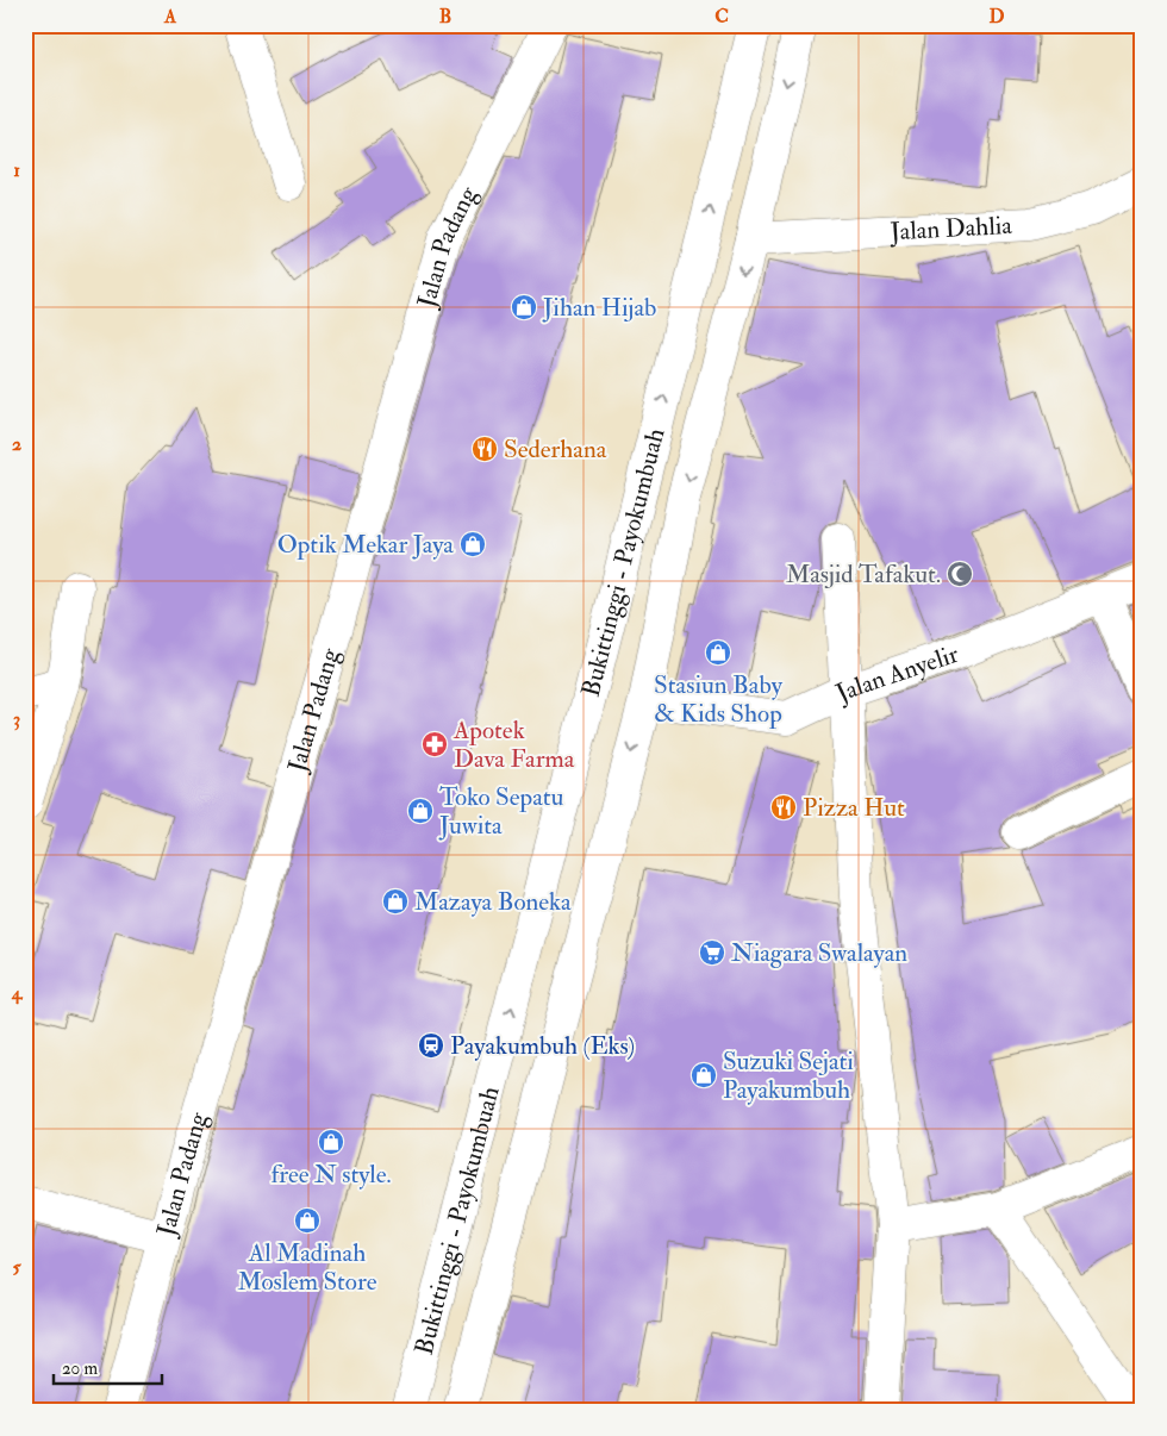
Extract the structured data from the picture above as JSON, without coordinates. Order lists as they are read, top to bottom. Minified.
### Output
{"streets":{"main road":["Jalan Dahlia","Jalan Padang","Bukittinggi - Payokumbuah","Jalan Anyelir"]},"crossings":[["Jalan Dahlia","Bukittinggi - Payokumbuah"],["Bukittinggi - Payokumbuah","Jalan Anyelir"]],"places":{"shop":["Jihan Hijab","Optik Mekar Jaya","Stasiun Baby & Kids Shop","Toko Sepatu Juwita","Mazaya Boneka","Suzuki Sejati Payakumbuh","free N style.","Al Madinah Moslem Store"],"restaurant":["Sederhana","Pizza Hut"],"mosque":["Masjid Tafakut."],"pharmacy":["Apotek Dava Farma"],"supermarket":["Niagara Swalayan"],"station":["Payakumbuh (Eks)"]},"scale_bar":"20 m","grid":{"columns":["A","B","C","D"],"rows":["1","2","3","4","5"]}}
